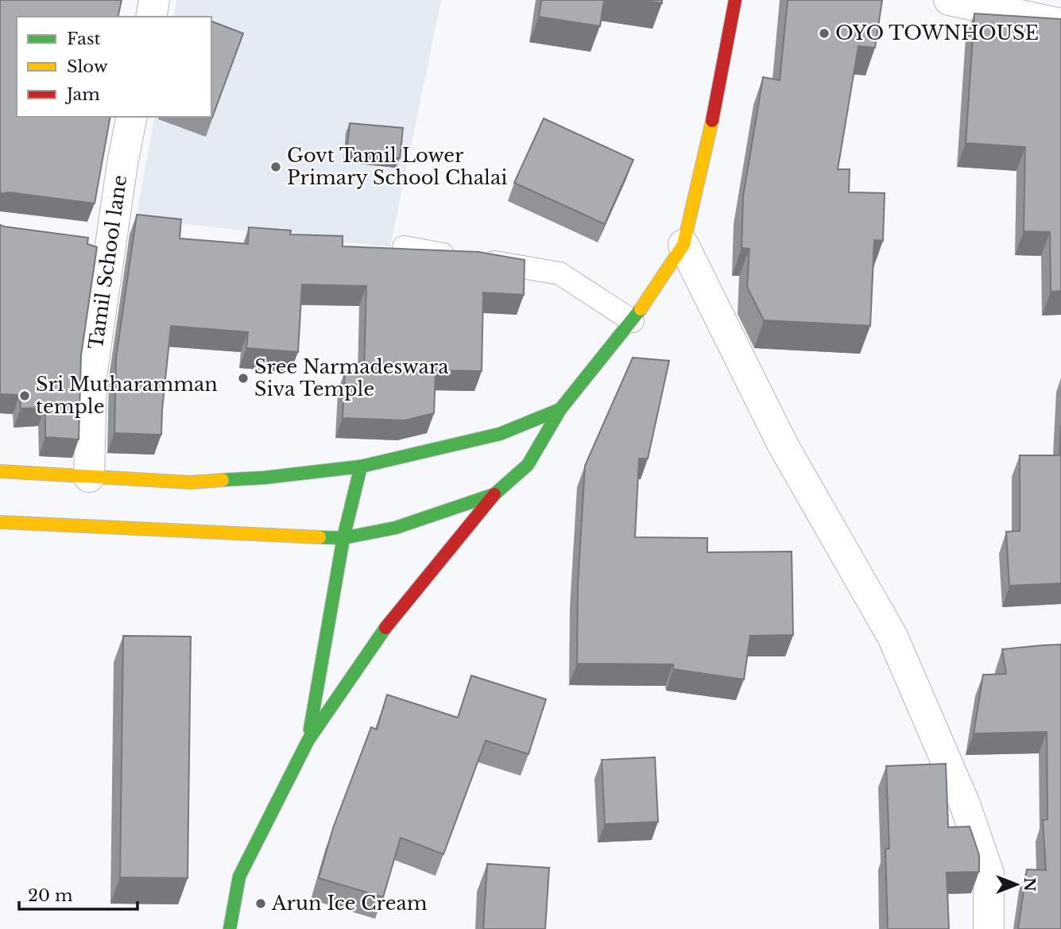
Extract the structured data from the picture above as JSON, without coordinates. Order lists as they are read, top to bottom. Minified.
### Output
{"streets":{"street":["Tamil School lane"]},"places":["OYO TOWNHOUSE","Govt Tamil Lower Primary School Chalai","Sree Narmadeswara Siva Temple","Sri Mutharamman temple","Arun Ice Cream"],"legend":["Fast","Slow","Jam"],"scale_bar":"20 m","north":"right"}
